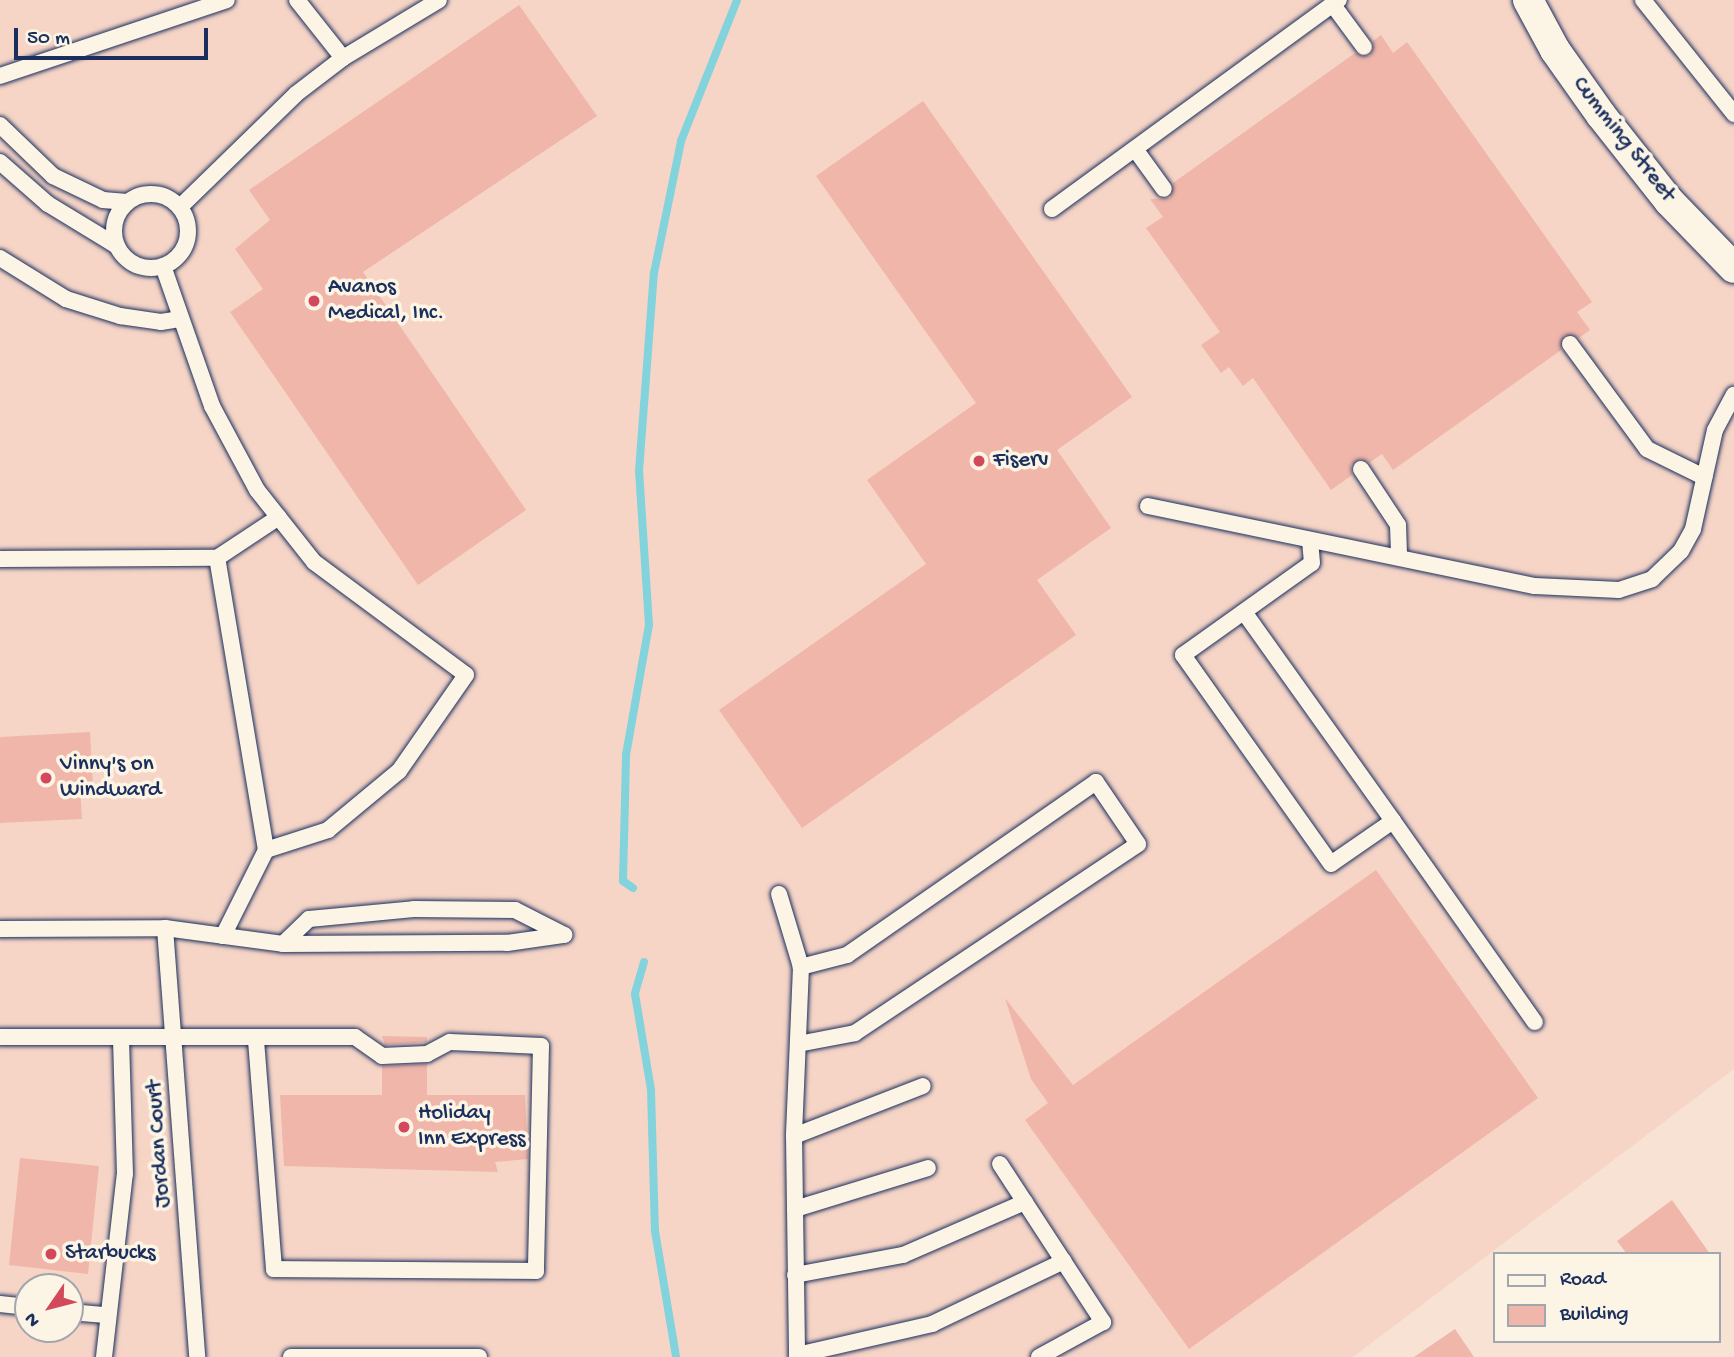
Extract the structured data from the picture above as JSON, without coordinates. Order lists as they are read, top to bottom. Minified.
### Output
{"streets":{"street":["Cumming Street"],"lane":["Jordan Court"]},"places":["Avanos Medical, Inc.","Fiserv","Vinny's on Windward","Holiday Inn Express","Starbucks"],"legend":["Road","Building"],"scale_bar":"50 m","north":"bottom left"}
